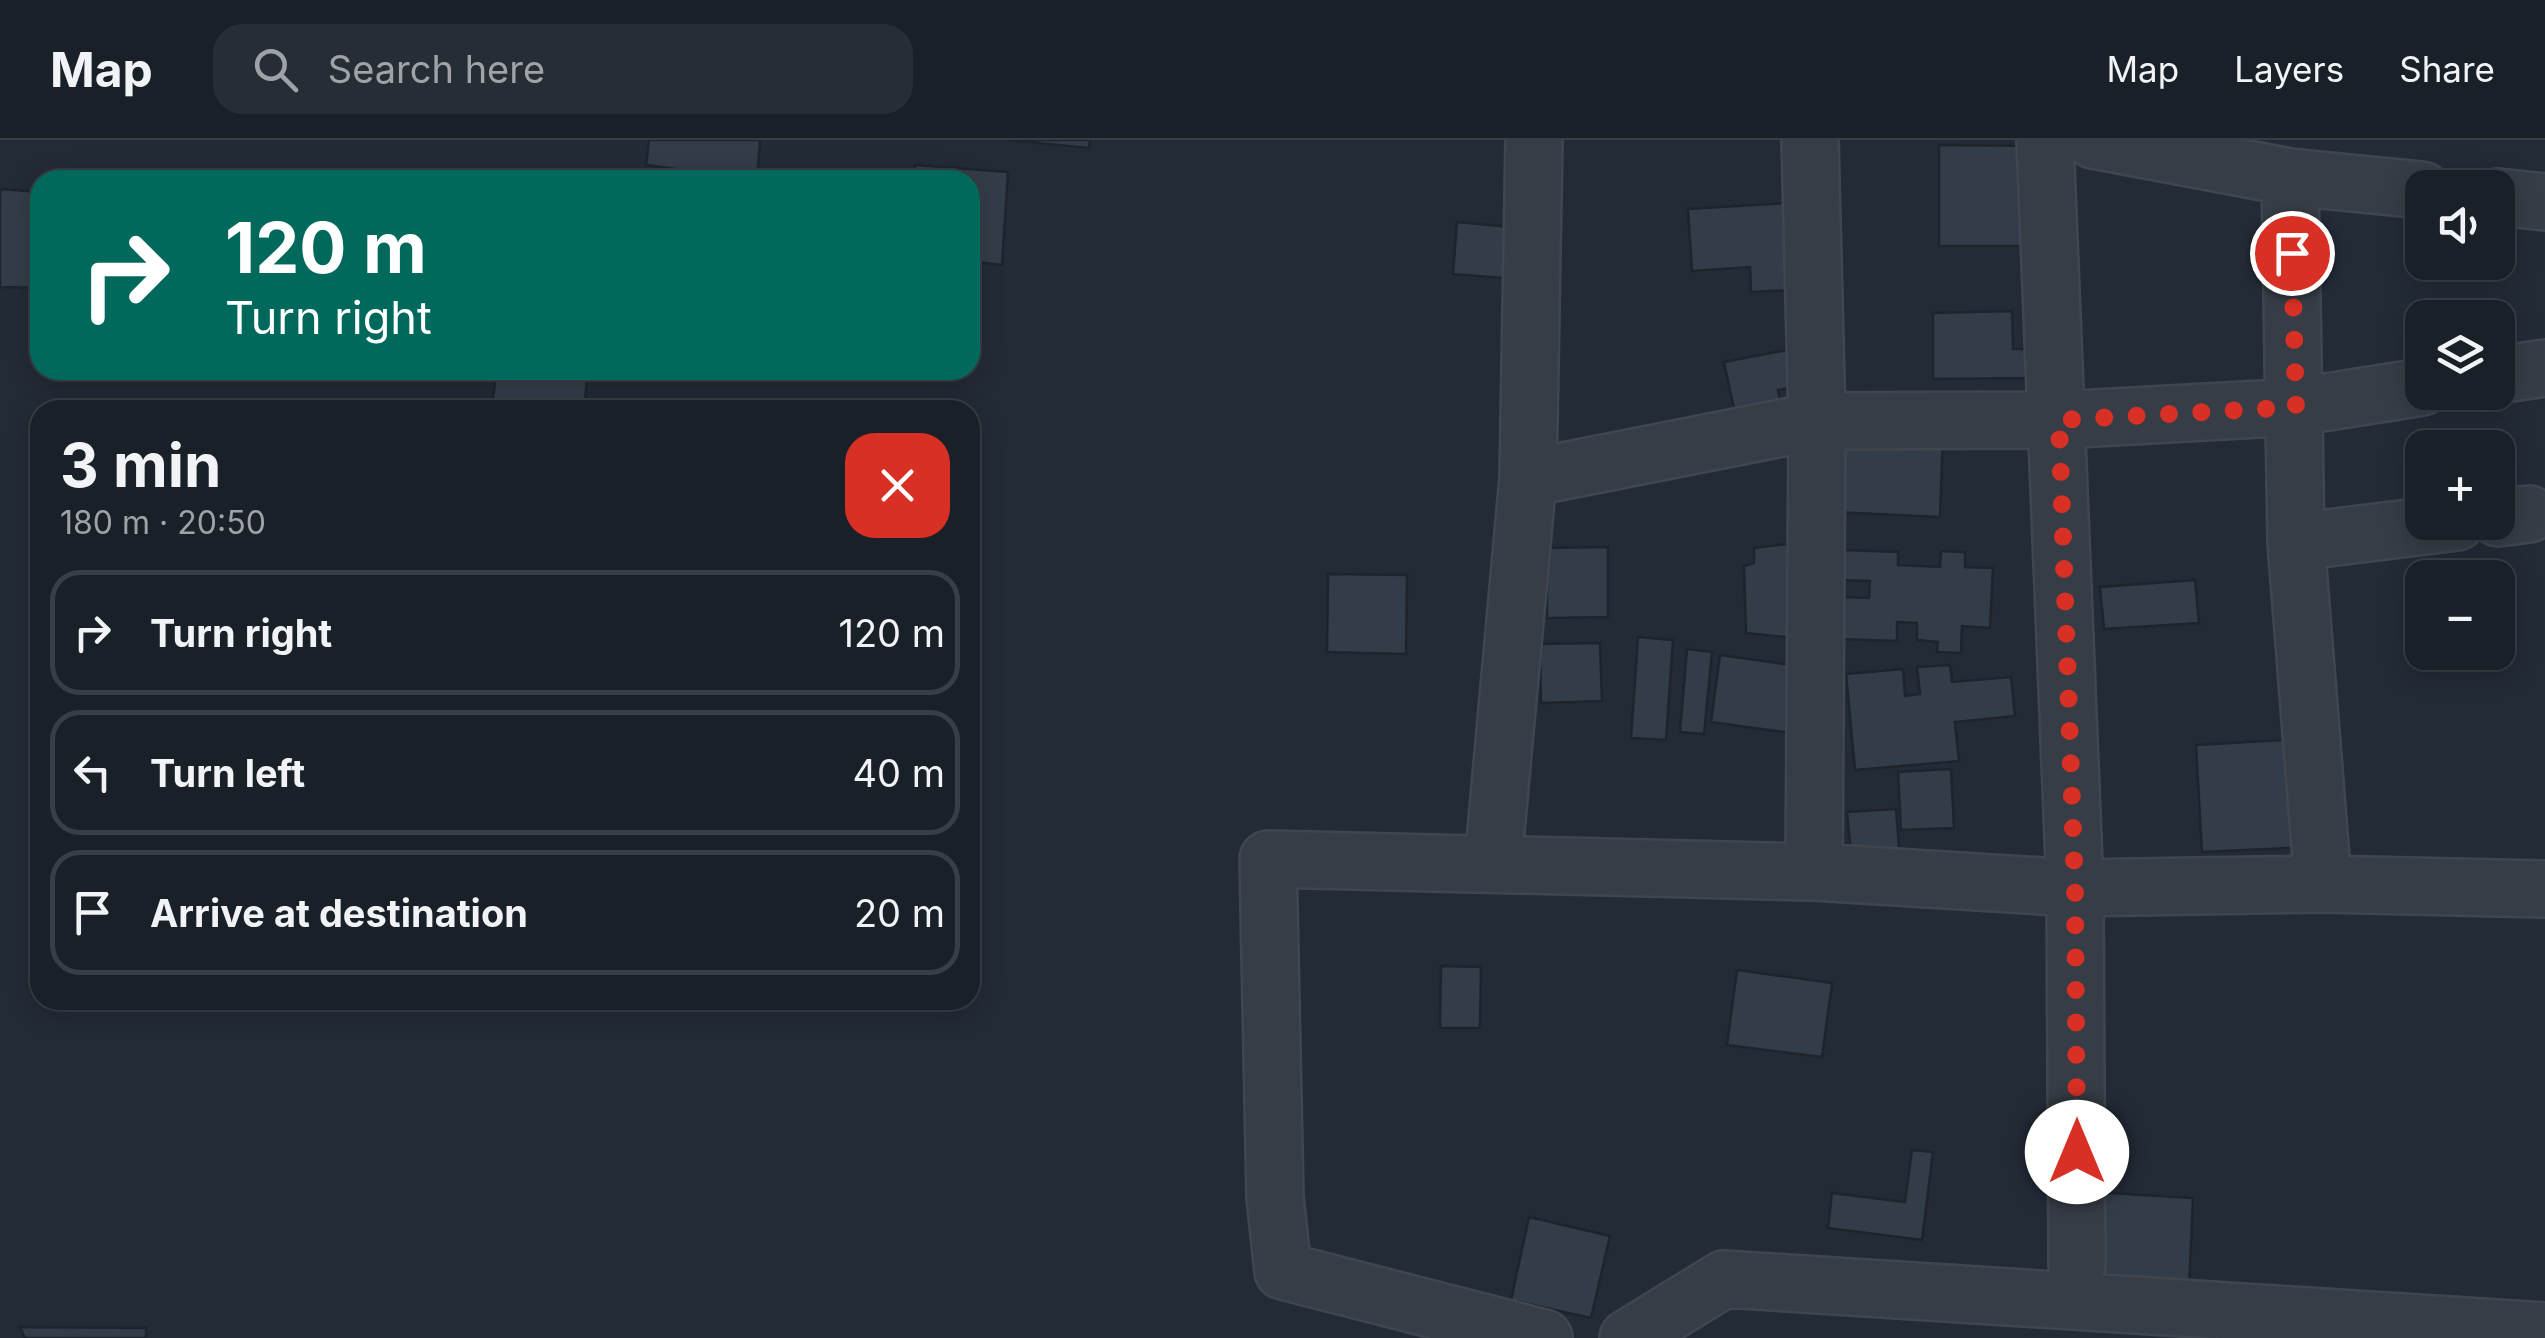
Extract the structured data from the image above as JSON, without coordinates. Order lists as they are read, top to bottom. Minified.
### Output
{"page":{"header":"Map","search":"Search here","nav":["Map","Layers","Share"],"map_buttons":["+","−"],"turn":["120 m","Turn right"],"heading":["3 min","180 m · 20:50"],"list":[{"name":"Turn right","value":"120 m"},{"name":"Turn left","value":"40 m"},{"name":"Arrive at destination","value":"20 m"}]}}
